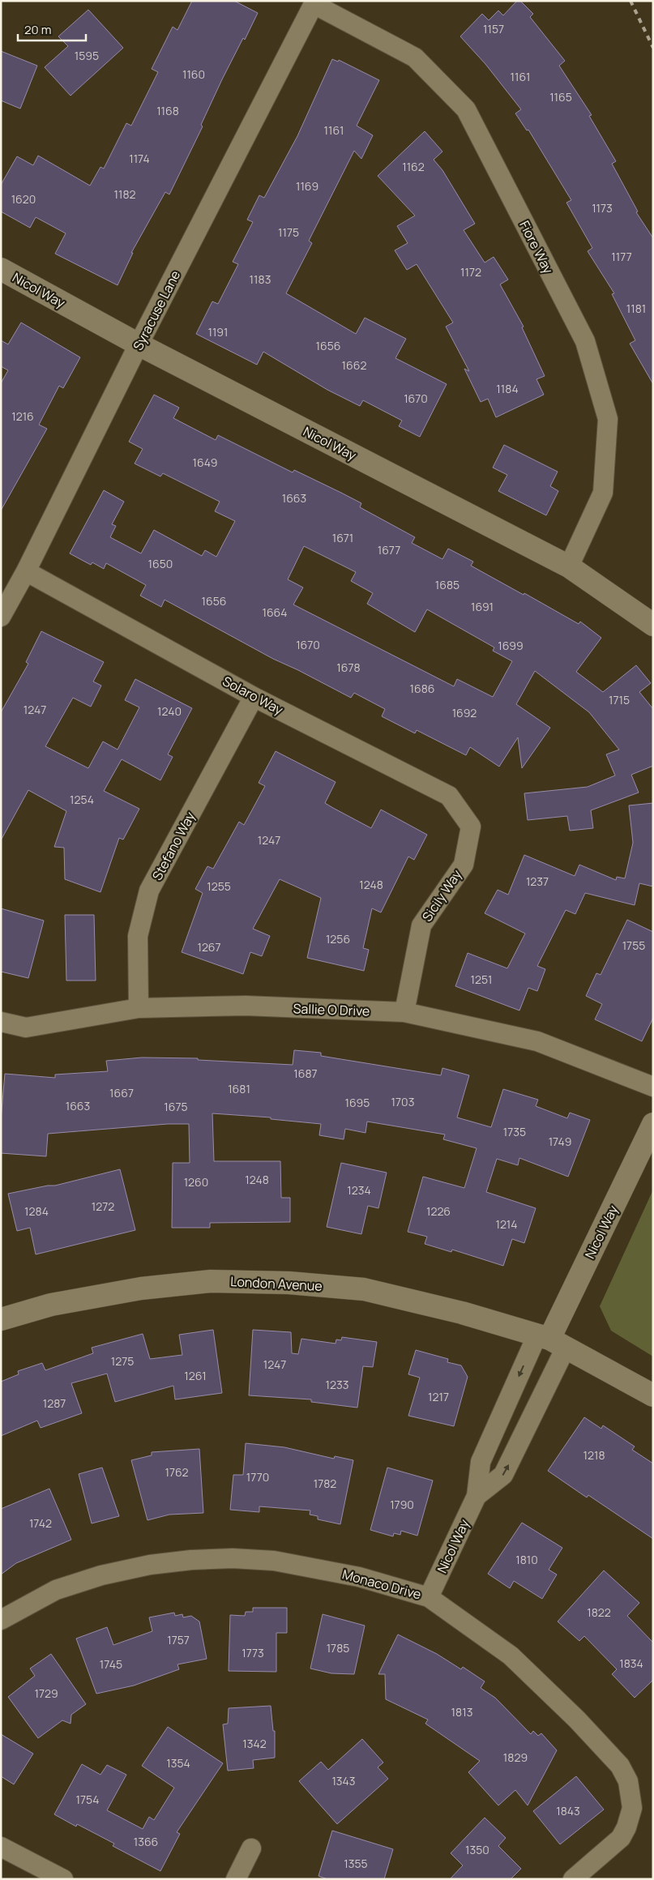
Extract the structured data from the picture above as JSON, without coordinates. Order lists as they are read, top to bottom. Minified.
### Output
{"streets":{"street":["Fiore Way","Nicol Way","Syracuse Lane","Solaro Way","Stefano Way","Sicily Way","Sallie O Drive","London Avenue","Monaco Drive"]},"crossings":[["Fiore Way","Nicol Way"],["Fiore Way","Syracuse Lane"],["Nicol Way","Syracuse Lane"],["Nicol Way","London Avenue"],["Nicol Way","Monaco Drive"],["Syracuse Lane","Solaro Way"],["Solaro Way","Stefano Way"],["Solaro Way","Sicily Way"],["Stefano Way","Sallie O Drive"],["Sicily Way","Sallie O Drive"]],"house_numbers":["1157","1595","1160","1161","1165","1168","1161","1174","1162","1169","1182","1620","1173","1175","1177","1172","1183","1181","1191","1656","1662","1184","1670","1216","1649","1663","1671","1677","1650","1685","1656","1691","1664","1670","1699","1678","1686","1715","1247","1240","1692","1254","1247","1237","1248","1255","1256","1755","1267","1251","1687","1681","1667","1703","1695","1663","1675","1735","1749","1248","1260","1234","1272","1284","1226","1214","1275","1247","1261","1233","1217","1287","1218","1762","1770","1782","1790","1742","1810","1822","1757","1785","1773","1834","1745","1729","1813","1342","1829","1354","1343","1754","1843","1366","1350","1355"],"scale_bar":"20 m"}
